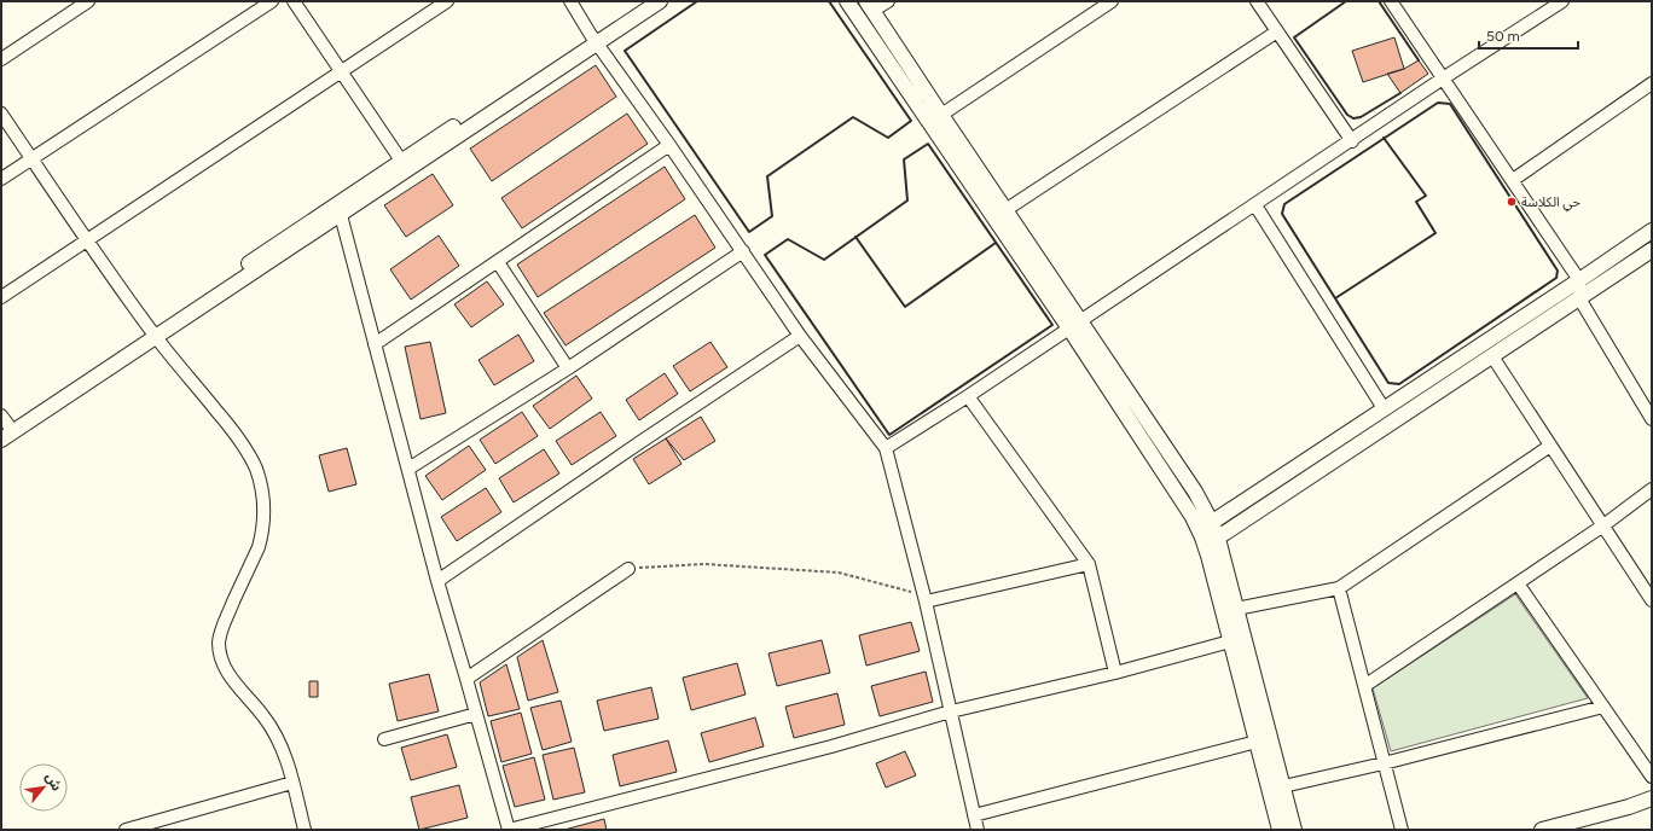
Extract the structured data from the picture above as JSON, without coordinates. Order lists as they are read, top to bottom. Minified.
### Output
{"places":["حي الكلاسة"],"scale_bar":"50 m","north":"top right"}
